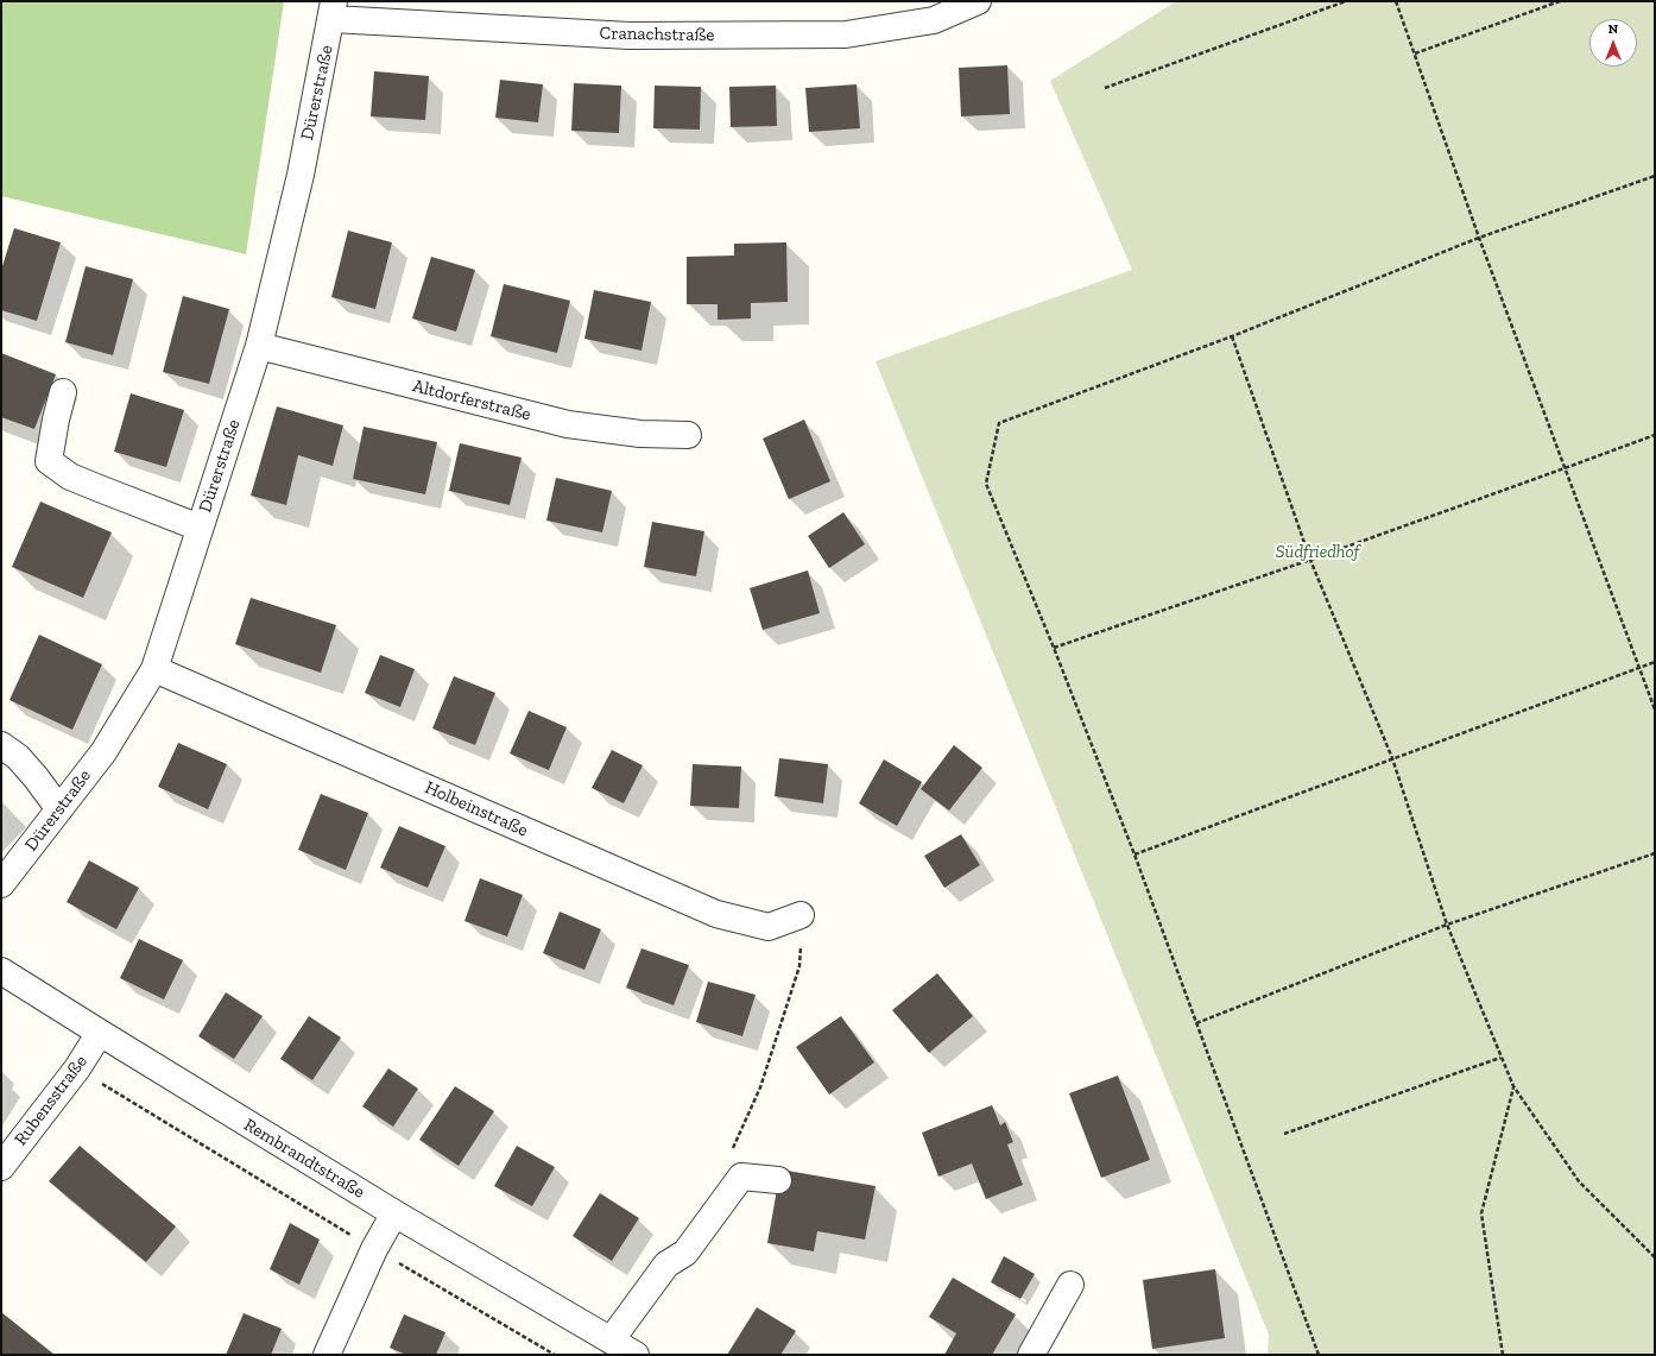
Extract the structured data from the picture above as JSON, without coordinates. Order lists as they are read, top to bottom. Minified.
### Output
{"streets":{"street":["Cranachstraße","Dürerstraße","Altdorferstraße","Holbeinstraße","Rubensstraße","Rembrandtstraße"]},"crossings":[["Cranachstraße","Dürerstraße"],["Dürerstraße","Altdorferstraße"],["Dürerstraße","Holbeinstraße"],["Rubensstraße","Rembrandtstraße"]],"parks":["Südfriedhof"],"north":"top"}
